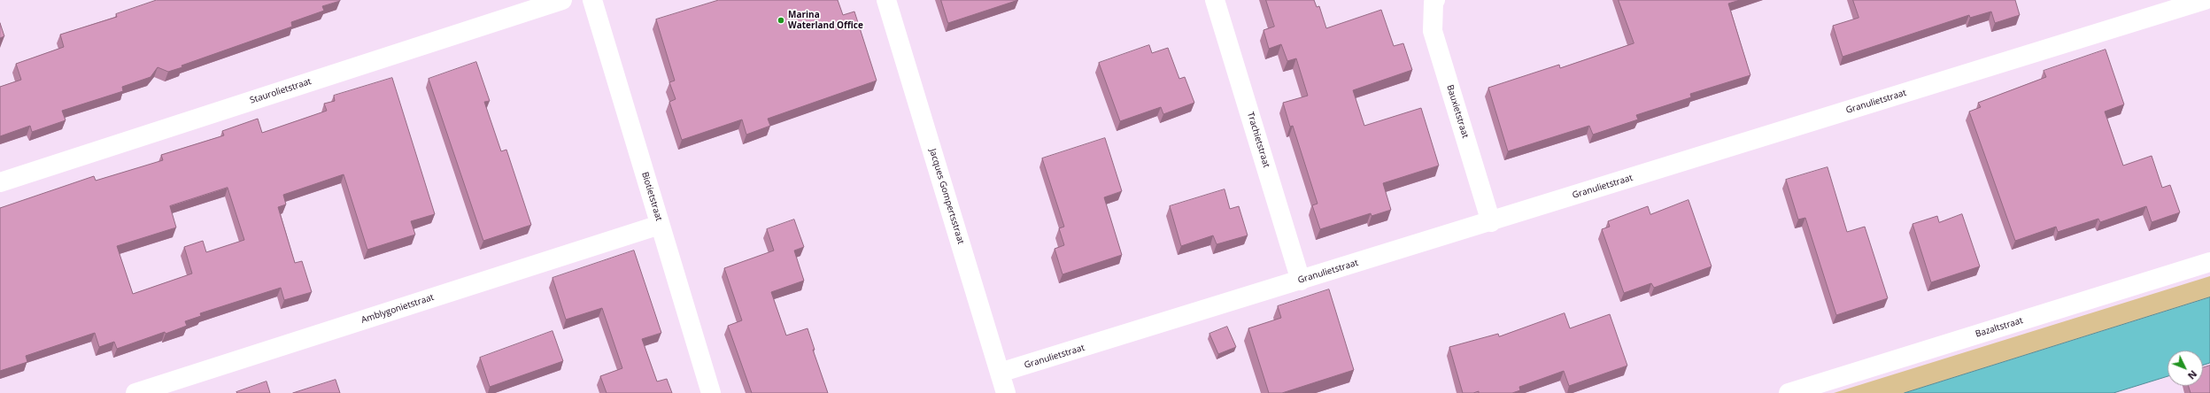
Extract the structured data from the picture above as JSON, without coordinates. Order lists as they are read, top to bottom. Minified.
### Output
{"streets":{"street":["Staurolietstraat","Granulietstraat","Bauxietstraat","Trachietstraat","Biotietstraat","Jacques Gompertsstraat","Amblygonietstraat","Bazaltstraat"]},"crossings":[["Granulietstraat","Bauxietstraat"],["Granulietstraat","Trachietstraat"],["Granulietstraat","Jacques Gompertsstraat"],["Biotietstraat","Amblygonietstraat"]],"places":["Marina Waterland Office"],"north":"bottom right"}
